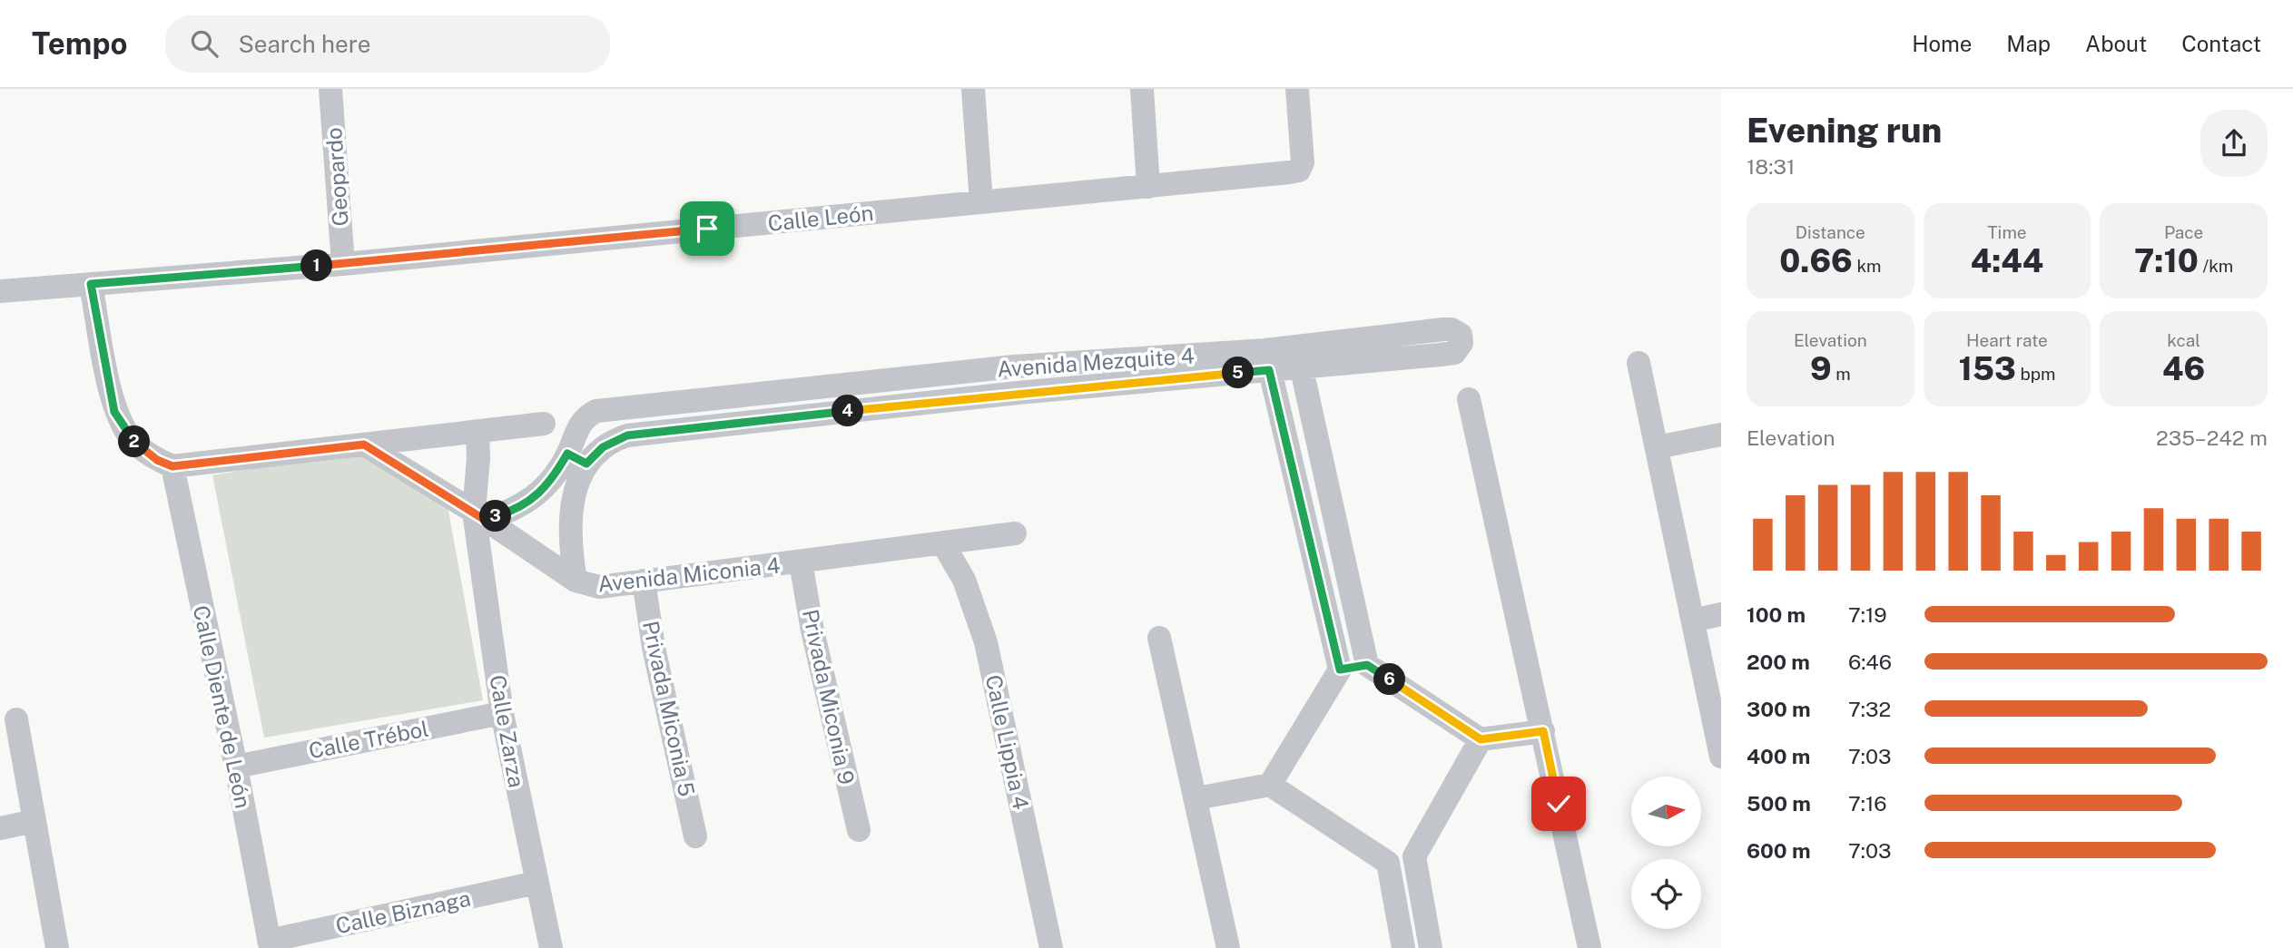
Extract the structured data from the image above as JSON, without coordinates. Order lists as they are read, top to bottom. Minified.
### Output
{"streets":{"street":["Geopardo","Calle León","Avenida Mezquite 4","Avenida Miconia 4","Privada Miconia 9","Calle Diente de León","Privada Miconia 5","Calle Zarza","Calle Trébol","Calle Lippia 4","Calle Biznaga"]},"crossings":[["Geopardo","Calle León"],["Avenida Mezquite 4","Avenida Miconia 4"],["Avenida Mezquite 4","Calle Zarza"],["Avenida Miconia 4","Privada Miconia 9"],["Avenida Miconia 4","Privada Miconia 5"],["Avenida Miconia 4","Calle Zarza"],["Avenida Miconia 4","Calle Lippia 4"],["Calle Diente de León","Calle Trébol"],["Calle Diente de León","Calle Biznaga"],["Calle Zarza","Calle Trébol"],["Calle Zarza","Calle Biznaga"]],"north":"right","page":{"header":"Tempo","search":"Search here","nav":["Home","Map","About","Contact"],"heading":["Evening run","18:31"],"stats":[["Distance","0.66 km"],["Time","4:44"],["Pace","7:10 /km"],["Elevation","9 m"],["Heart rate","153 bpm"],["kcal","46"]],"pins":["1","5","4","2","3","6"],"chart":["Elevation","235–242 m"],"list":[{"name":"100 m","note":"7:19"},{"name":"200 m","note":"6:46"},{"name":"300 m","note":"7:32"},{"name":"400 m","note":"7:03"},{"name":"500 m","note":"7:16"},{"name":"600 m","note":"7:03"}]}}
